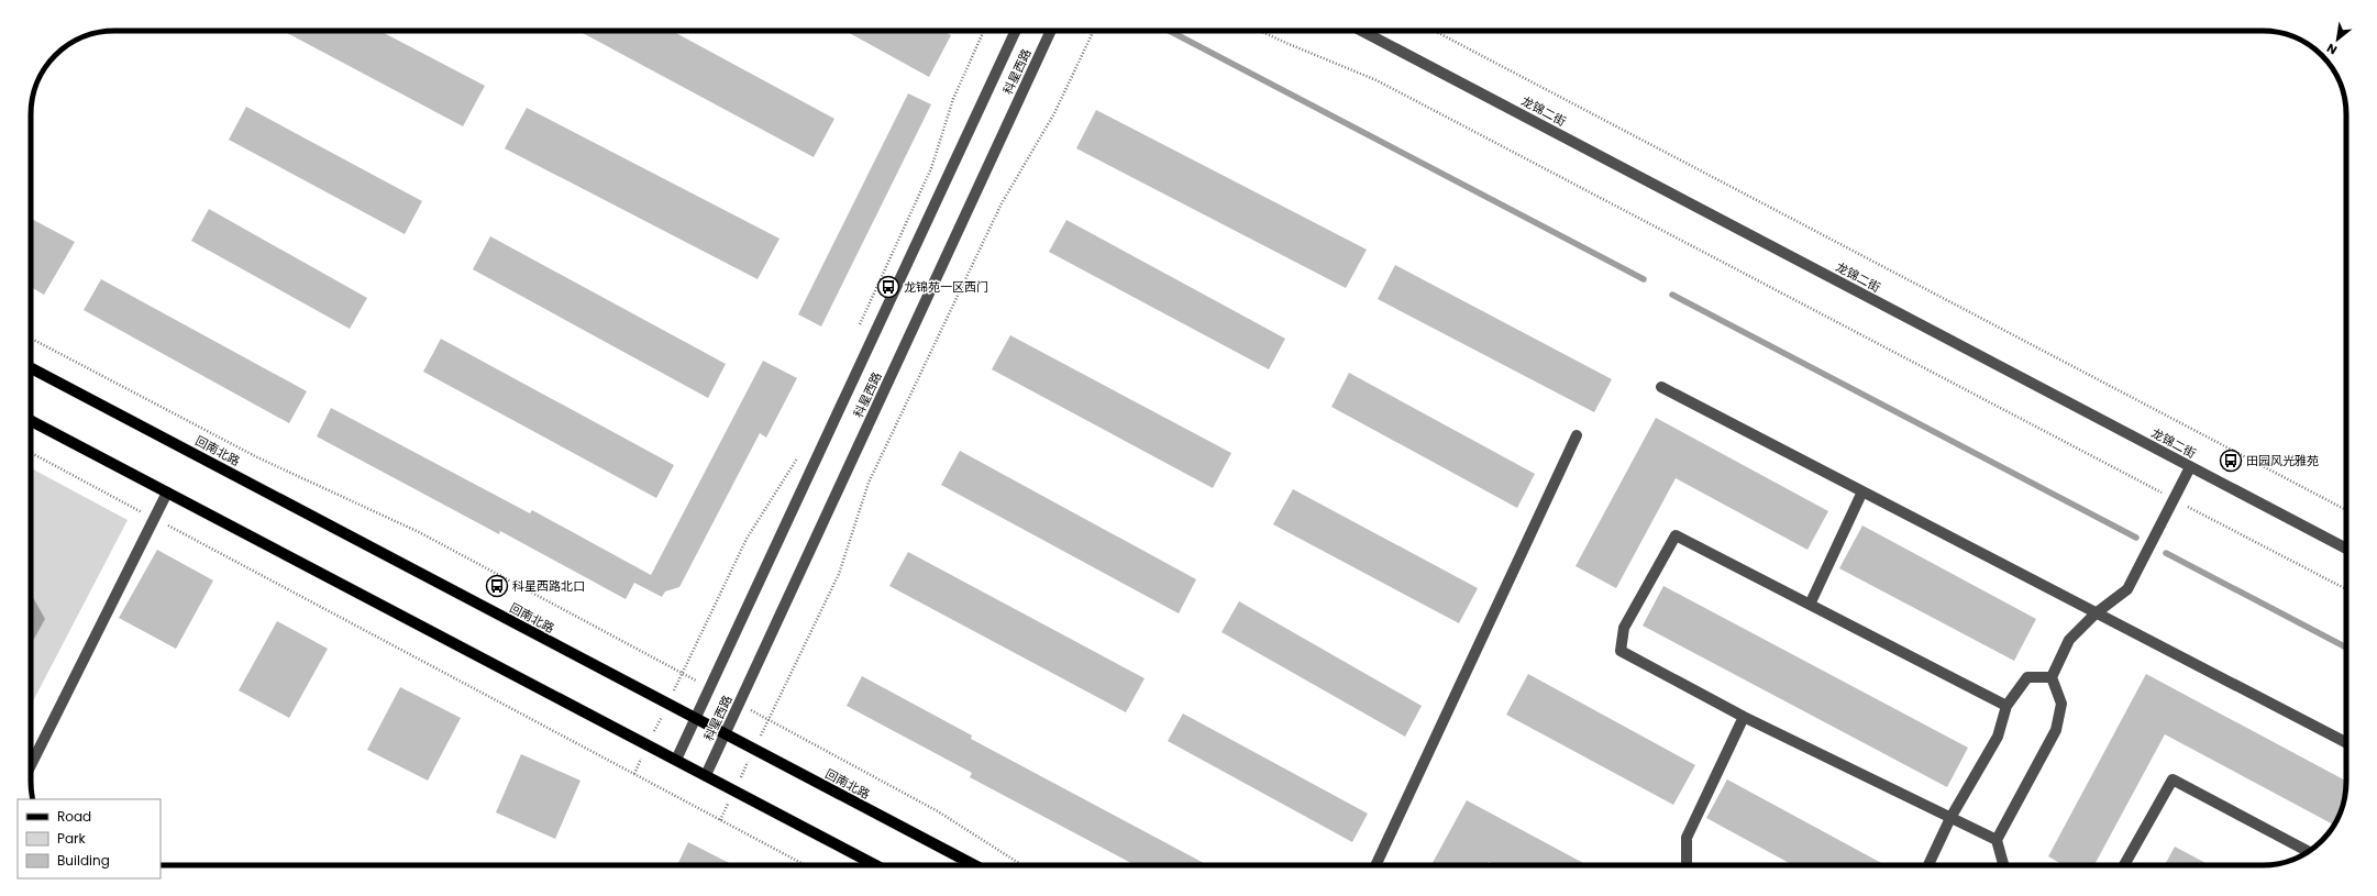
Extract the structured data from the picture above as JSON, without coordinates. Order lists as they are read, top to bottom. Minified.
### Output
{"streets":{"main road":["回南北路"],"street":["科星西路","龙锦二街"]},"crossings":[["科星西路","回南北路"]],"places":{"bus stop":["龙锦苑一区西门","田园风光雅苑","科星西路北口"]},"legend":["Road","Park","Building"],"north":"bottom left"}
